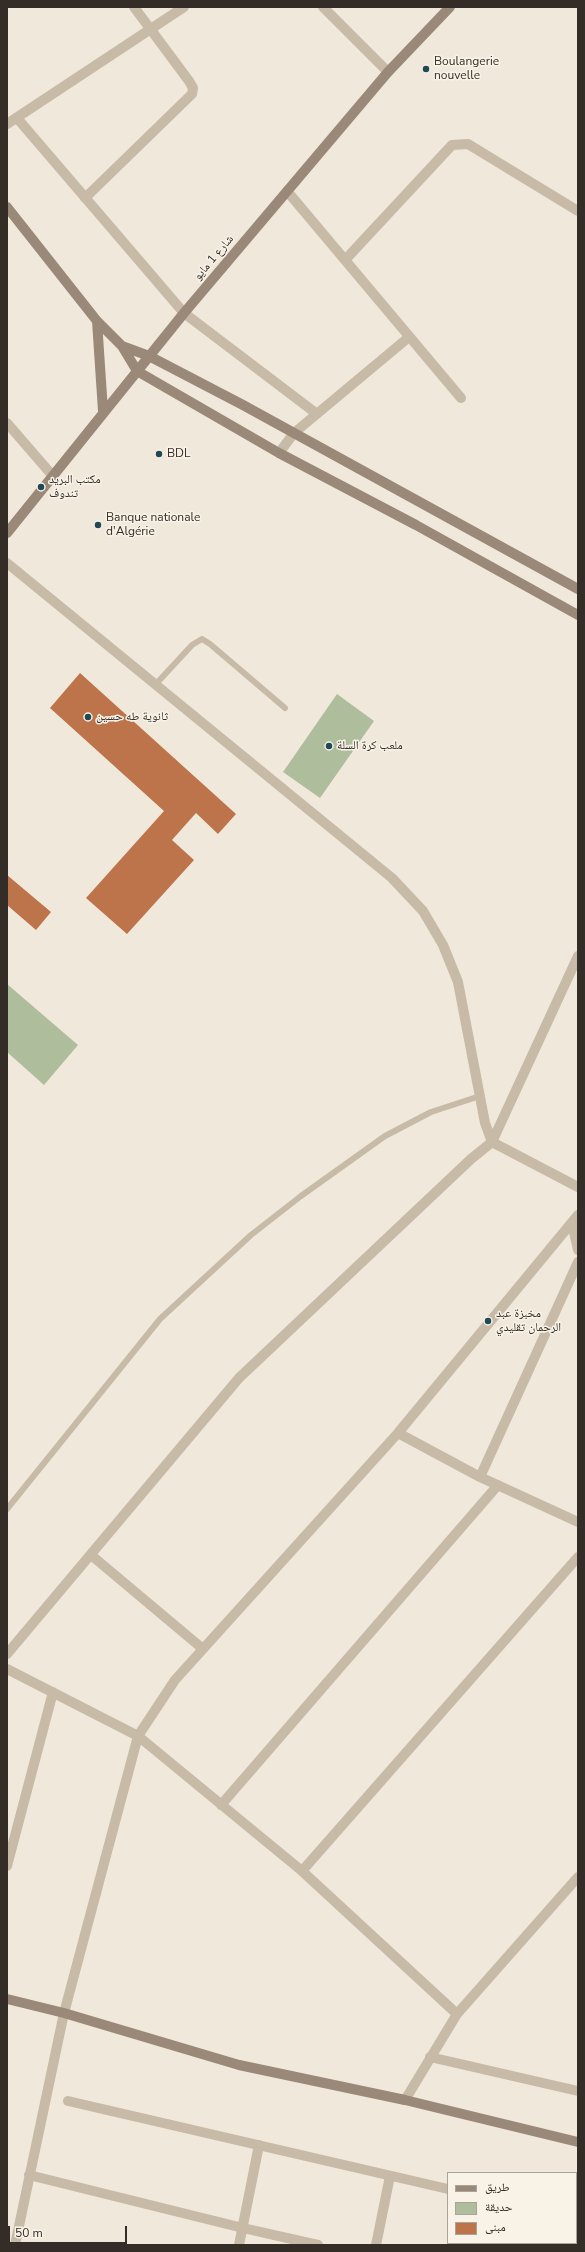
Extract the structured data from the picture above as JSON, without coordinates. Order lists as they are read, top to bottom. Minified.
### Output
{"streets":{"street":["شارع 1 مايو"]},"places":["Boulangerie nouvelle","BDL","مكتب البريد تندوف","Banque nationale d'Algérie","ثانوية طه حسين","ملعب كرة السلة","مخبزة عبد الرحمان تقليدي"],"legend":["طريق","حديقة","مبنى"],"scale_bar":"50 m"}
